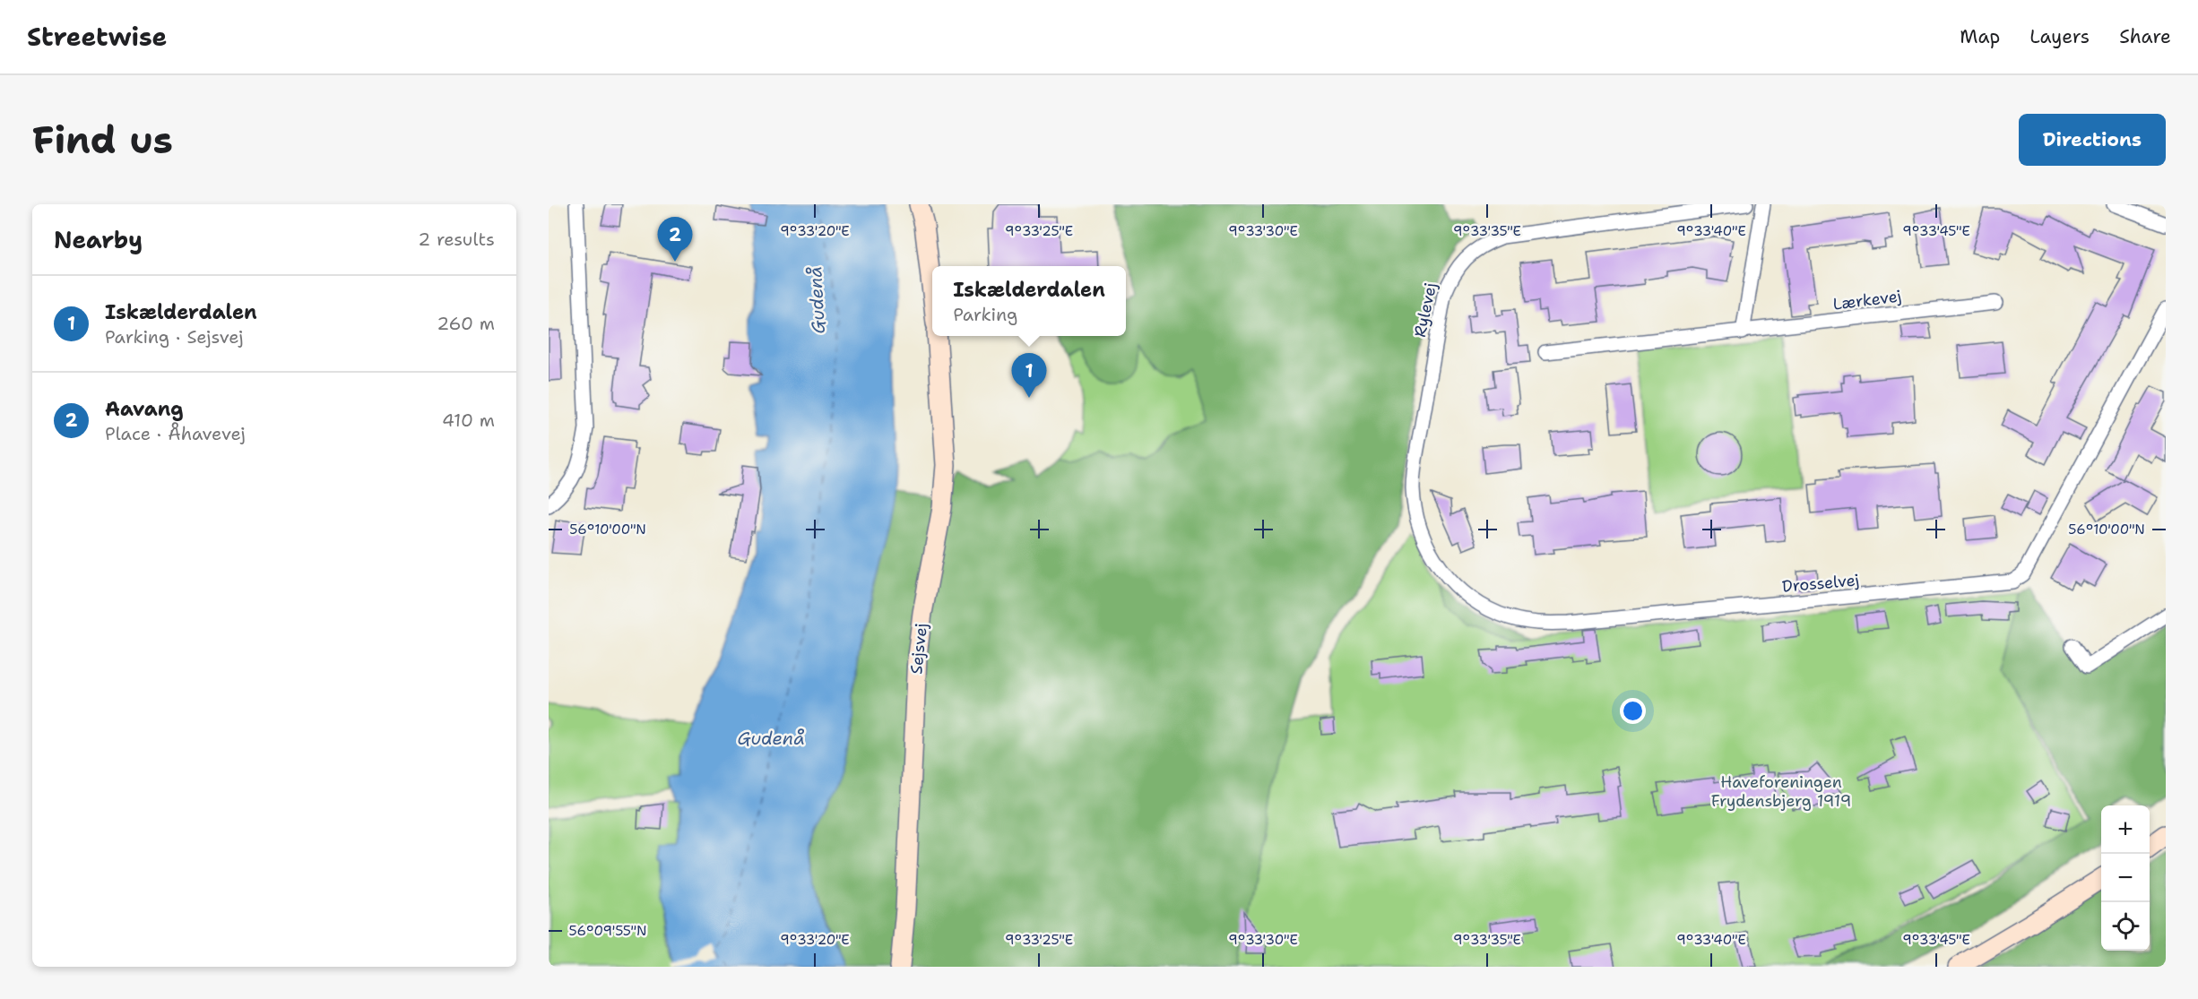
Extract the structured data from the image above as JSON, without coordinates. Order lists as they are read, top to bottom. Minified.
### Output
{"streets":{"street":["Lærkevej","Rylevej","Drosselvej","Sejsvej"]},"crossings":[["Rylevej","Drosselvej"]],"water":["Gudenå"],"parks":["Haveforeningen Frydensbjerg 1919"],"page":{"header":"Streetwise","nav":["Map","Layers","Share"],"buttons":"Directions","title":"Find us","heading":["Nearby","2 results"],"pins":["2","1"],"popup":["Iskælderdalen","Parking"],"list":[{"mark":"1","name":"Iskælderdalen","note":"Parking · Sejsvej","value":"260 m"},{"mark":"2","name":"Aavang","note":"Place · Åhavevej","value":"410 m"}],"map_buttons":["+","−"]},"coordinates":["9°33'20\"E","9°33'25\"E","9°33'30\"E","9°33'35\"E","9°33'40\"E","9°33'45\"E","56°10'00\"N","56°09'55\"N"]}
